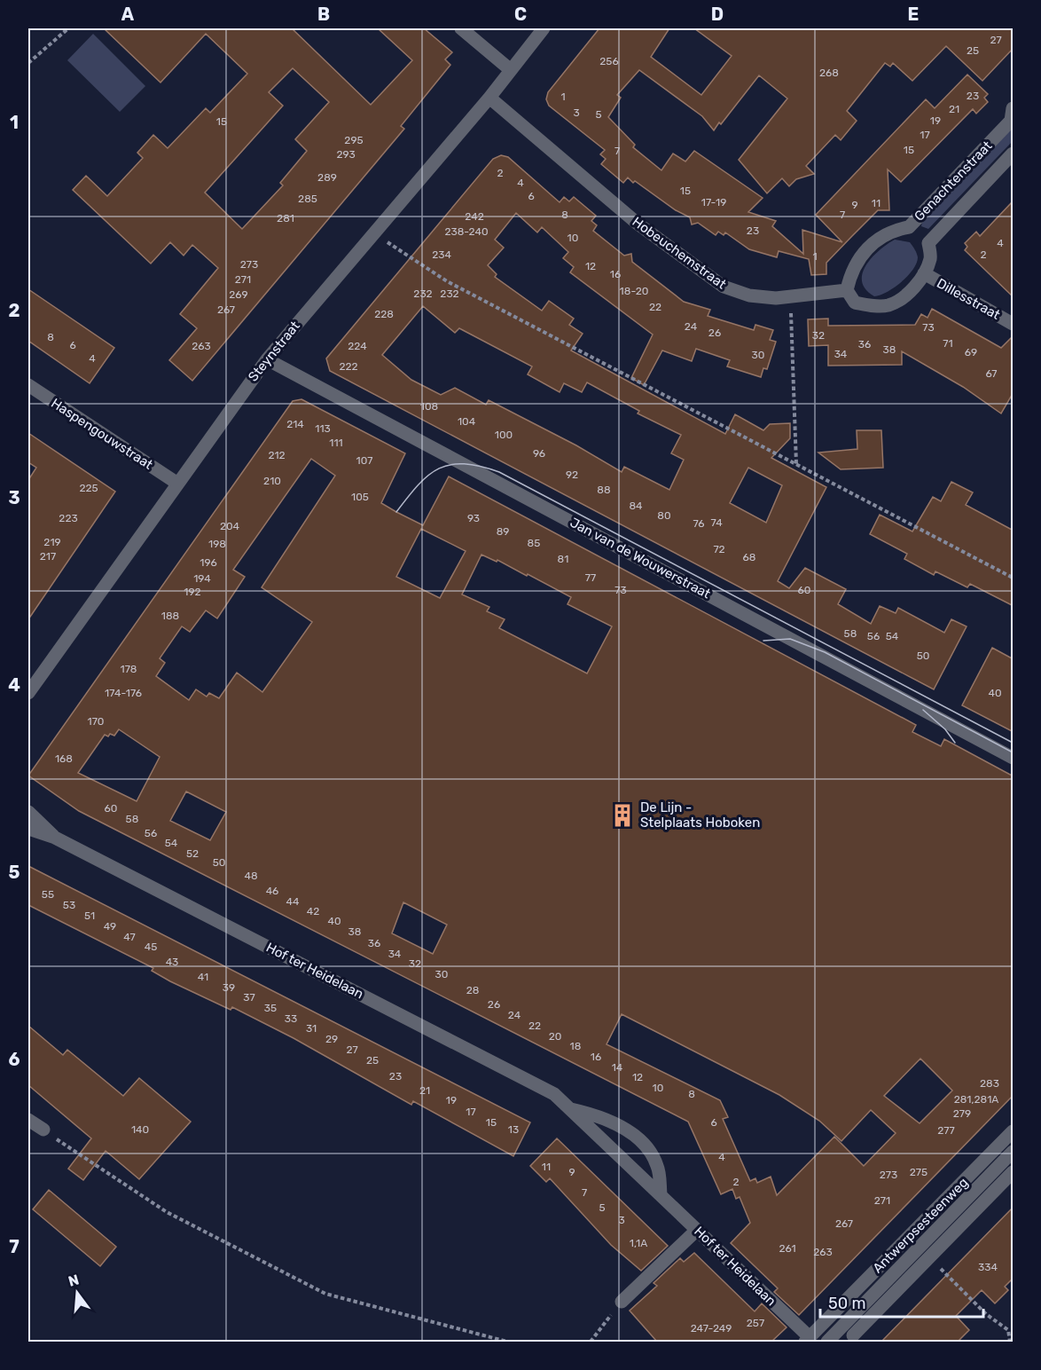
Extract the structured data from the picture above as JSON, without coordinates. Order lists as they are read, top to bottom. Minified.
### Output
{"streets":{"street":["Genachtenstraat","Hobeuchemstraat","Dillesstraat","Steynstraat","Haspengouwstraat","Jan van de Wouwerstraat","Hof ter Heidelaan","Antwerpsesteenweg"]},"crossings":[["Genachtenstraat","Hobeuchemstraat"],["Genachtenstraat","Dillesstraat"],["Hobeuchemstraat","Dillesstraat"],["Hobeuchemstraat","Steynstraat"],["Steynstraat","Haspengouwstraat"],["Steynstraat","Jan van de Wouwerstraat"],["Hof ter Heidelaan","Antwerpsesteenweg"]],"places":{"building":["De Lijn - Stelplaats Hoboken"]},"house_numbers":["27","25","256","268","23","1","21","3","5","19","15","17","295","15","7","293","2","289","4","15","6","285","17-19","11","9","8","7","242","281","23","238-240","10","4","234","2","1","273","12","16","271","18-20","232","232","269","22","267","228","24","73","26","32","8","71","36","6","263","224","38","69","34","30","4","222","67","108","104","214","113","100","111","96","212","107","92","210","225","88","105","84","80","223","93","74","76","204","89","219","85","198","72","217","68","81","196","77","194","73","60","192","188","58","56","54","50","178","174-176","40","170","168","60","58","56","54","52","50","48","46","55","44","53","42","51","40","49","38","47","36","45","34","43","32","30","41","39","28","37","26","35","24","33","22","31","20","29","18","27","16","25","14","23","12","283","10","21","8","281,281A","19","17","279","15","6","140","13","277","4","11","9","275","273","2","7","271","5","3","267","1,1A","261","263","334","257","247-249"],"scale_bar":"50 m","north":"top","grid":{"columns":["A","B","C","D","E"],"rows":["1","2","3","4","5","6","7"]}}
